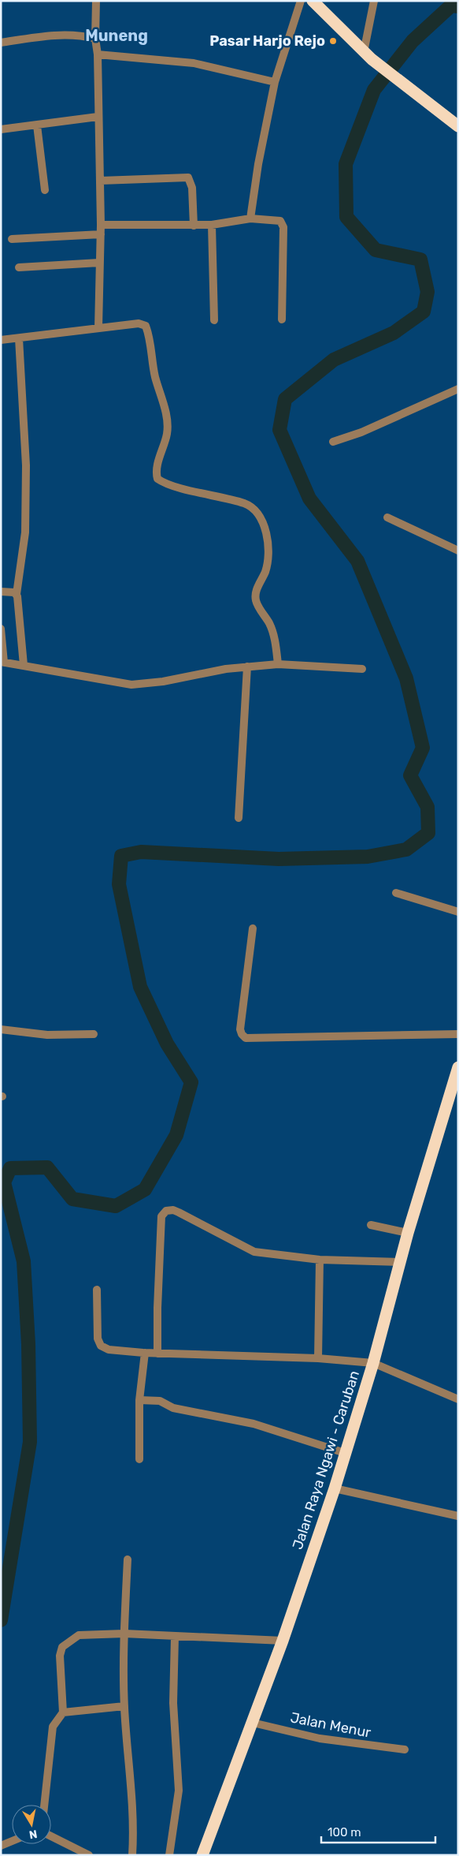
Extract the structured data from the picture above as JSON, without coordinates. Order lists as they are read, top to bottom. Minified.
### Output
{"streets":{"highway":["Jalan Raya Ngawi - Caruban"],"street":["Jalan Menur"]},"crossings":[["Jalan Raya Ngawi - Caruban","Jalan Menur"]],"districts":["Muneng"],"places":["Pasar Harjo Rejo"],"scale_bar":"100 m","north":"bottom"}
